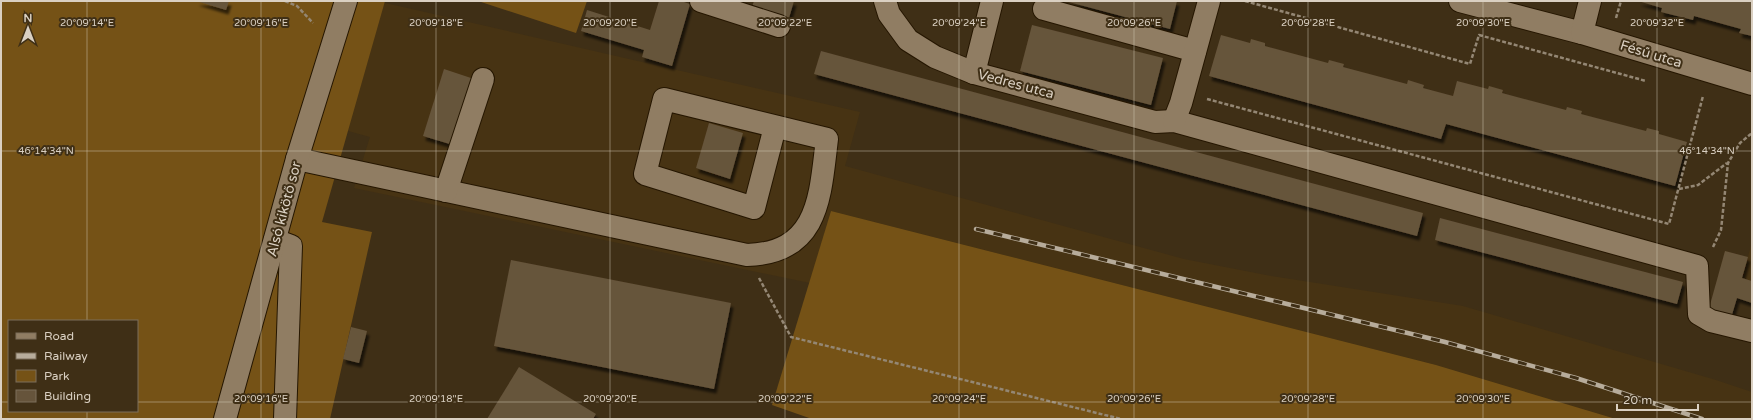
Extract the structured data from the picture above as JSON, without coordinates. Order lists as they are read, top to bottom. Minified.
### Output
{"streets":{"street":["Fésű utca","Vedres utca","Alsó kikötő sor"]},"legend":["Road","Railway","Park","Building"],"scale_bar":"20 m","north":"top","coordinates":["20°09'14\"E","20°09'16\"E","20°09'18\"E","20°09'20\"E","20°09'22\"E","20°09'24\"E","20°09'26\"E","20°09'28\"E","20°09'30\"E","20°09'32\"E","46°14'34\"N"]}
